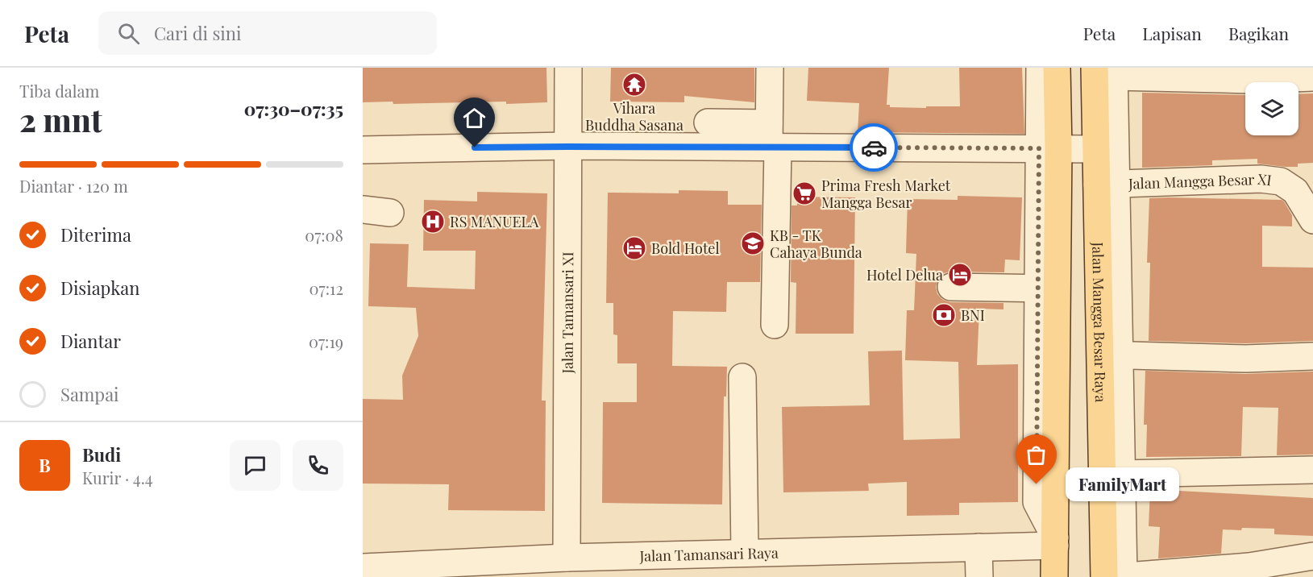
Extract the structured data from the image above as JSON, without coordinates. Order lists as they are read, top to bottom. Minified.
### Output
{"streets":{"main road":["Jalan Mangga Besar Raya"],"street":["Jalan Mangga Besar XI","Jalan Tamansari XI","Jalan Tamansari Raya"]},"crossings":[["Jalan Mangga Besar XI","Jalan Mangga Besar Raya"],["Jalan Tamansari XI","Jalan Tamansari Raya"]],"places":{"temple":["Vihara Buddha Sasana"],"supermarket":["Prima Fresh Market Mangga Besar"],"hospital":["RS MANUELA"],"school or university":["KB - TK Cahaya Bunda"],"hotel":["Bold Hotel","Hotel Delua"],"bank":["BNI"],"other":["FamilyMart"]},"page":{"header":"Peta","search":"Cari di sini","nav":["Peta","Lapisan","Bagikan"],"heading":["2 mnt","Tiba dalam","07:30–07:35"],"panel":["Budi","Kurir · 4.4"],"bar":"Diantar · 120 m","list":[["Diterima","07:08"],["Disiapkan","07:12"],["Diantar","07:19"],"Sampai"],"round":"B","bubble":"FamilyMart"}}
